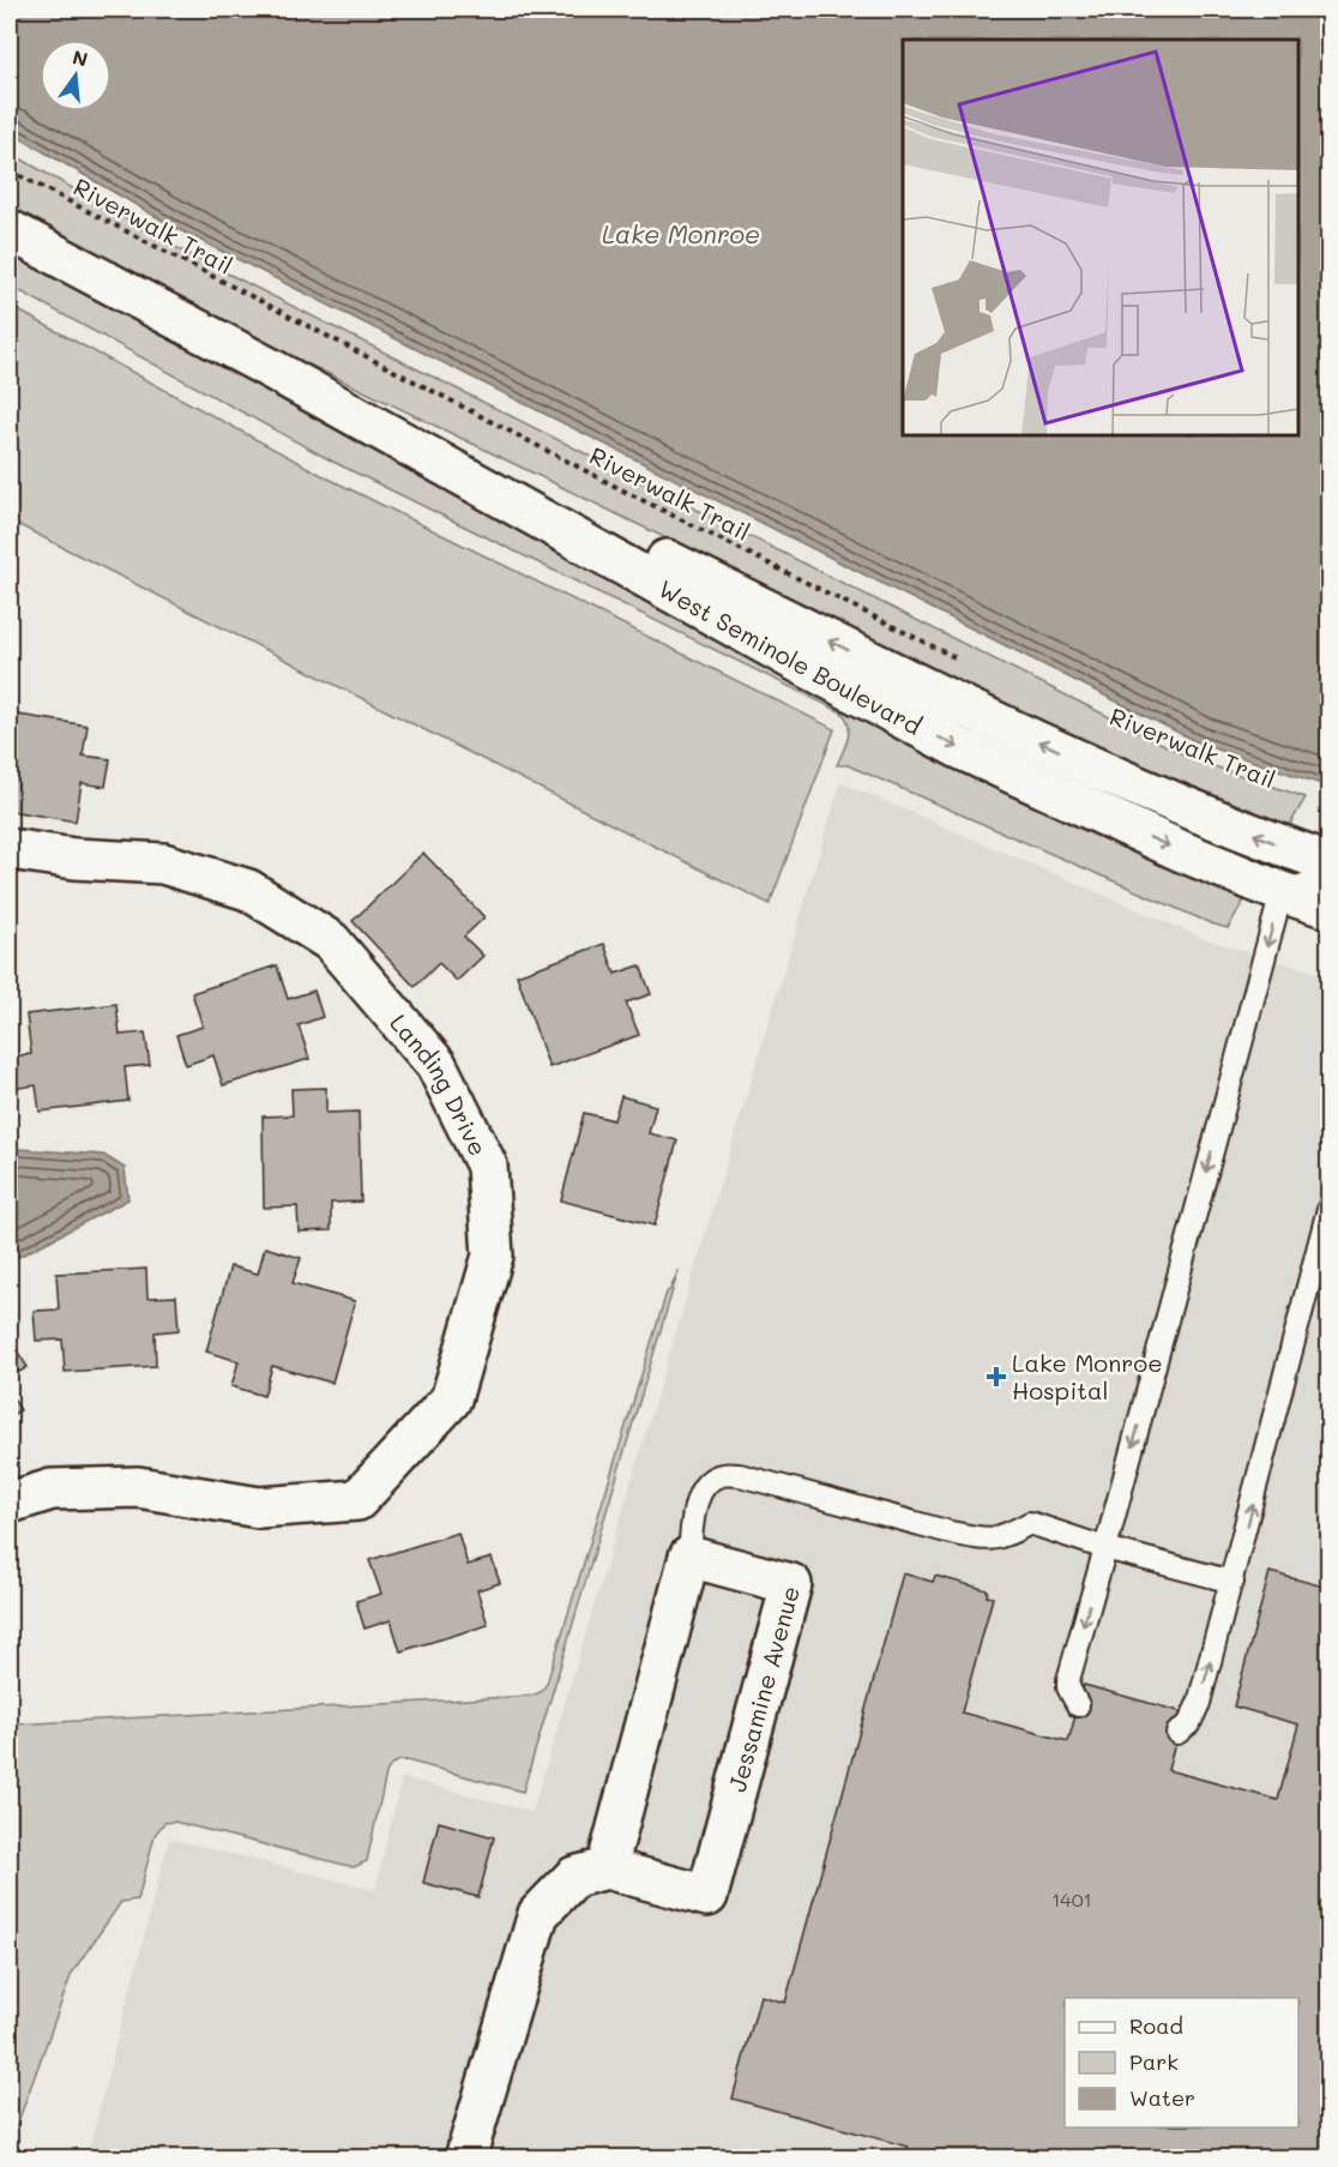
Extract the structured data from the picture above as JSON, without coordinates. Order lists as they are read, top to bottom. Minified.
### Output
{"streets":{"main road":["West Seminole Boulevard","Landing Drive","Jessamine Avenue"],"path":["Riverwalk Trail"]},"water":["Lake Monroe"],"places":{"health":["Lake Monroe Hospital"]},"house_numbers":["1401"],"legend":["Road","Park","Water"],"north":"top"}
